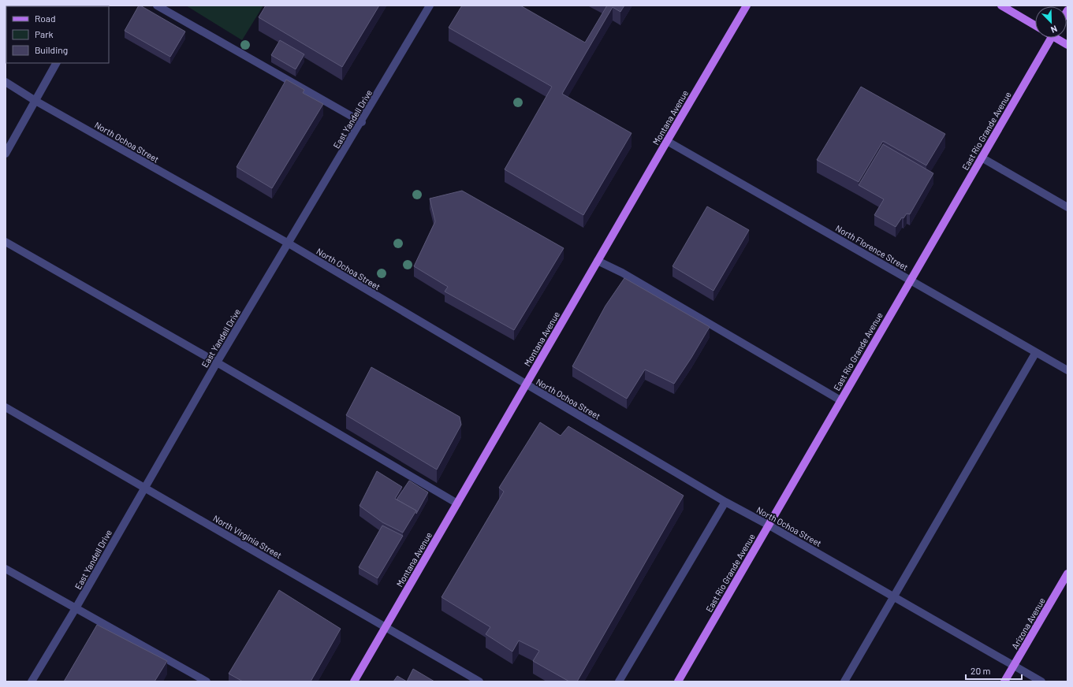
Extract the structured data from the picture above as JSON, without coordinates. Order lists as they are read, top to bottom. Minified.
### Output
{"streets":{"main road":["Montana Avenue","East Rio Grande Avenue","Arizona Avenue"],"street":["East Yandell Drive","North Ochoa Street","North Florence Street","North Virginia Street"]},"crossings":[["Montana Avenue","North Ochoa Street"],["Montana Avenue","North Florence Street"],["Montana Avenue","North Virginia Street"],["East Yandell Drive","North Ochoa Street"],["East Yandell Drive","North Virginia Street"],["East Rio Grande Avenue","North Ochoa Street"],["East Rio Grande Avenue","North Florence Street"],["North Ochoa Street","Arizona Avenue"]],"legend":["Road","Park","Building"],"scale_bar":"20 m","north":"bottom right"}
